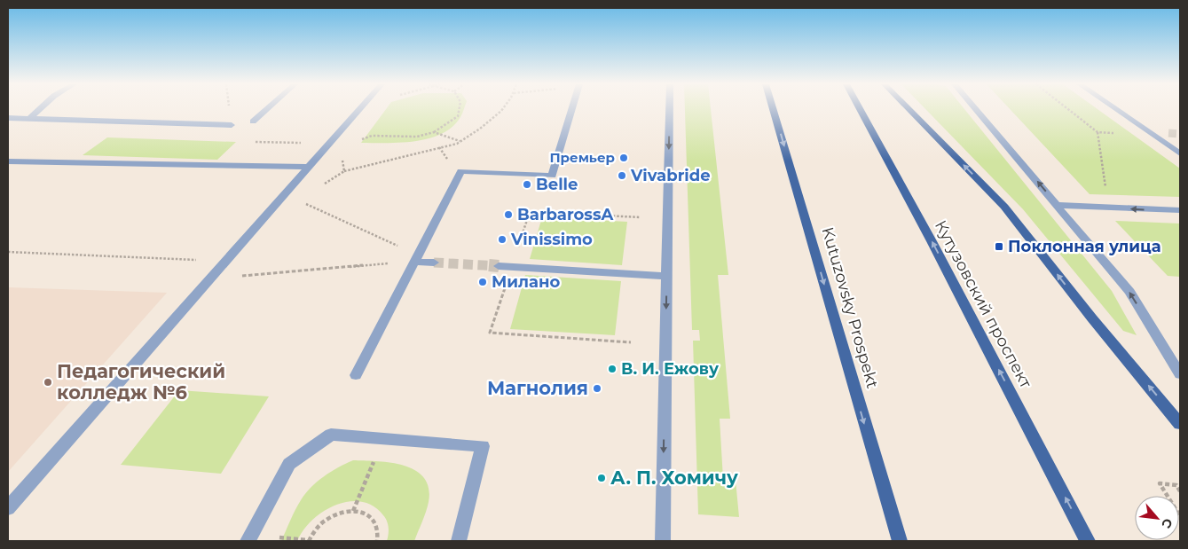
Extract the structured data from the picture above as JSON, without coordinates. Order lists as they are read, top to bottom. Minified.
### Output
{"streets":{"main road":["Кутузовский проспект","Kutuzovsky Prospekt"]},"one_way":["Kutuzovsky Prospekt"],"places":{"other":["Премьер","Vivabride","Belle","BarbarossA","Vinissimo","Милано","В. И. Ежову","Педагогический колледж №6","Магнолия","А. П. Хомичу"],"transit":["Поклонная улица"]},"north":"bottom right"}
